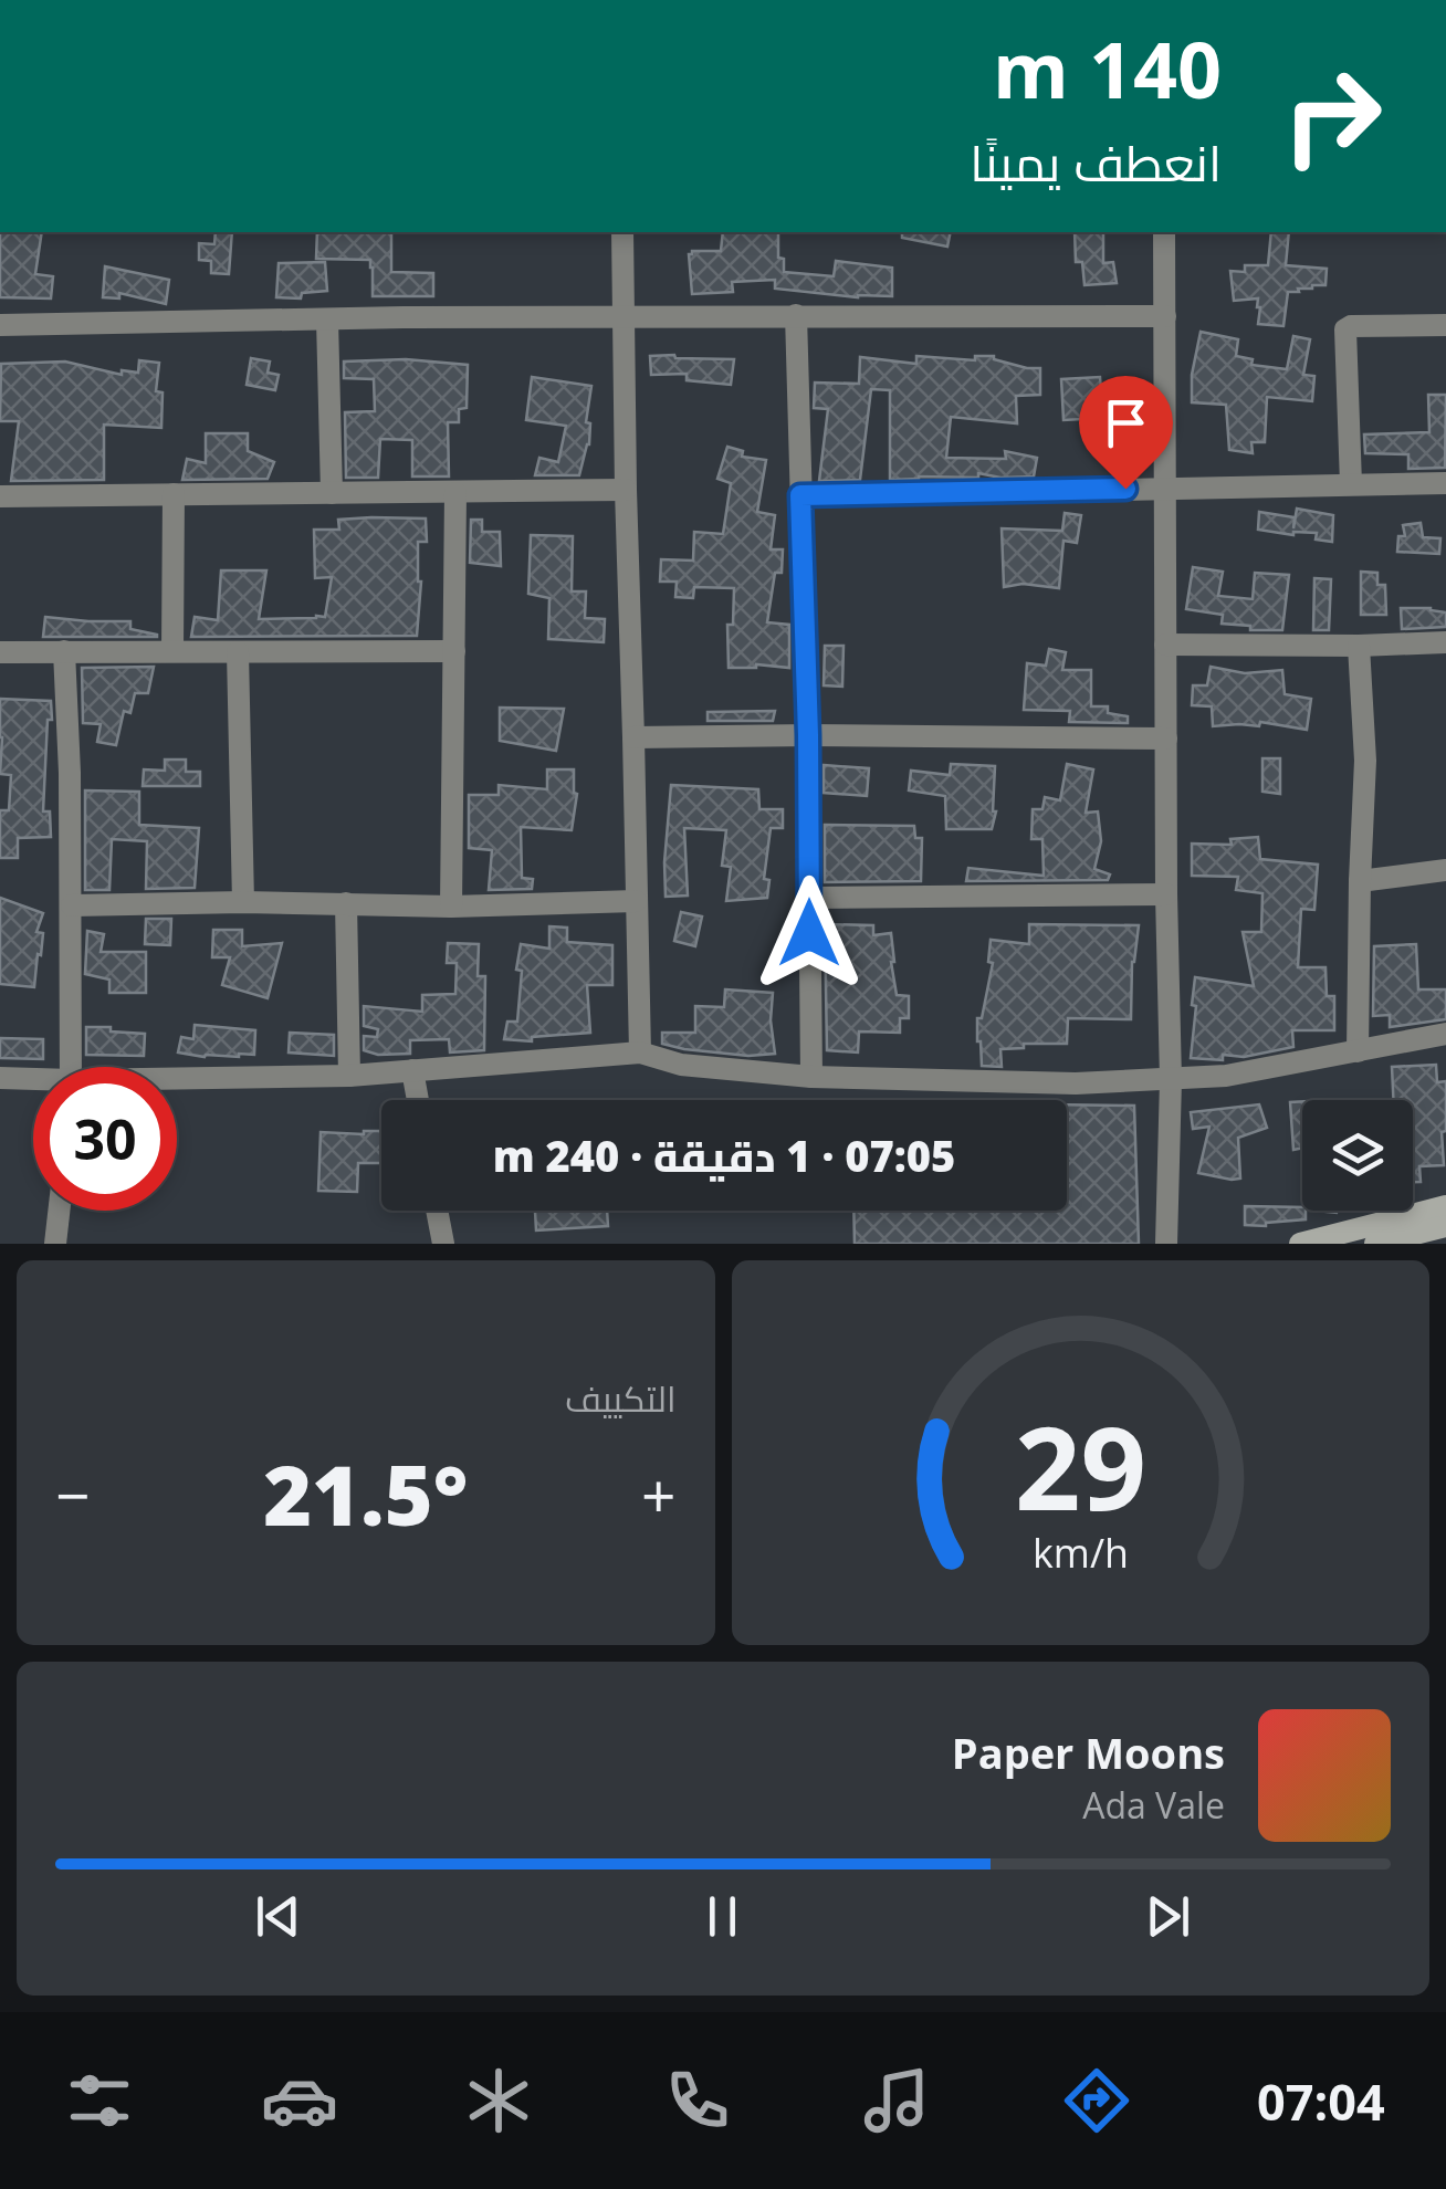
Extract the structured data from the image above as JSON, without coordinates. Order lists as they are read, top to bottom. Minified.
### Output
{"page":{"turn":["140 m","انعطف يمينًا"],"limit":"30","trip":"07:05 · 1 دقيقة · 240 m","tile":"التكييف","heat":["−","21.5°","+"],"song":["Paper Moons","Ada Vale"],"tabs":"07:04","gauge":["29","km/h"]}}
